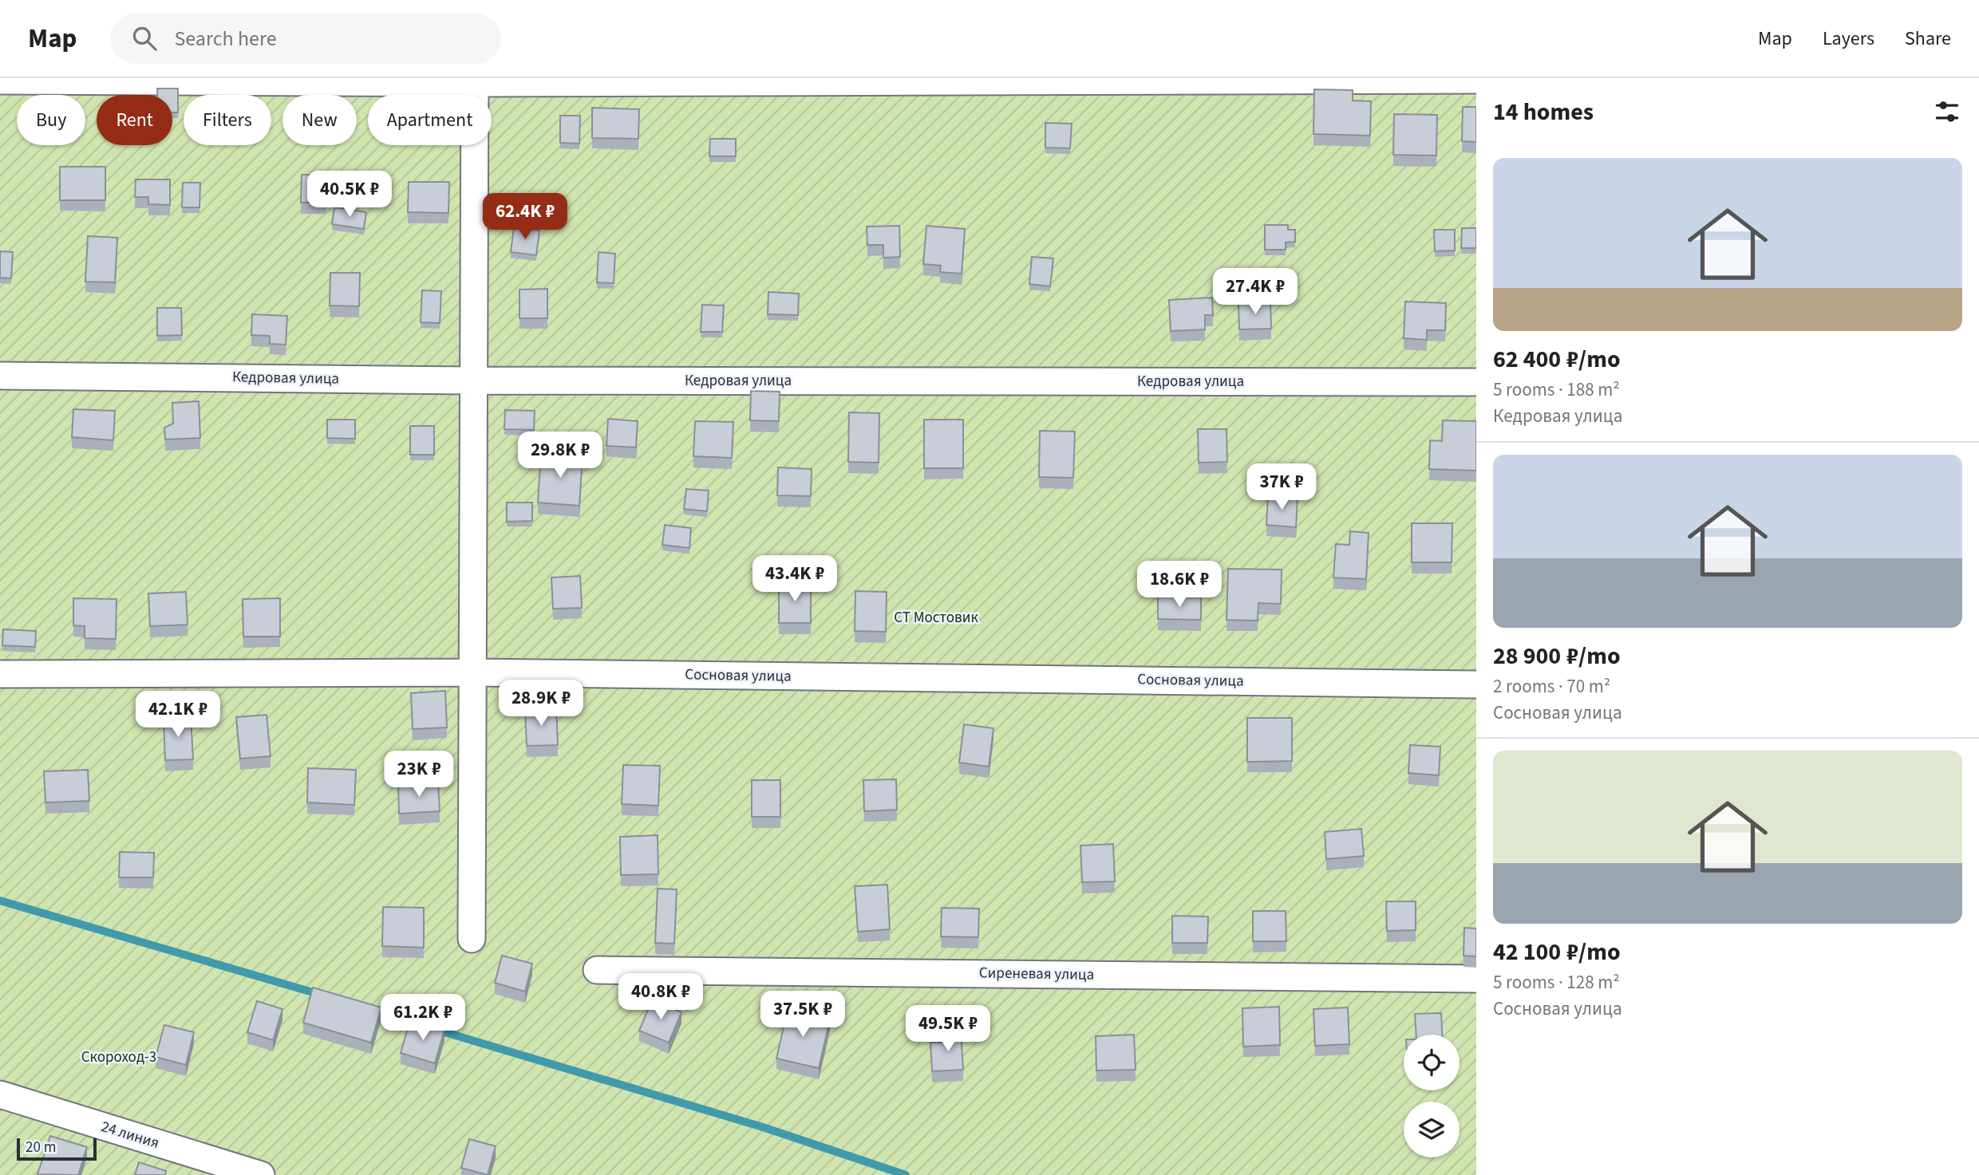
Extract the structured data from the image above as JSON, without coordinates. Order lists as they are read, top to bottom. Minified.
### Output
{"streets":{"street":["Кедровая улица","Сосновая улица","Сиреневая улица","24 линия"]},"parks":["СТ Мостовик","Скороход-3"],"scale_bar":"20 m","page":{"header":"Map","search":"Search here","nav":["Map","Layers","Share"],"heading":"14 homes","chip":["Buy","Rent","Filters","New","Apartment"],"list":[{"name":"62 400 ₽/mo","note":"5 rooms · 188 m² · Кедровая улица"},{"name":"28 900 ₽/mo","note":"2 rooms · 70 m² · Сосновая улица"},{"name":"42 100 ₽/mo","note":"5 rooms · 128 m² · Сосновая улица"}],"price":["40.5K ₽","62.4K ₽","27.4K ₽","29.8K ₽","37K ₽","43.4K ₽","18.6K ₽","28.9K ₽","42.1K ₽","23K ₽","40.8K ₽","37.5K ₽","61.2K ₽","49.5K ₽"],"scale":"20 m"}}
